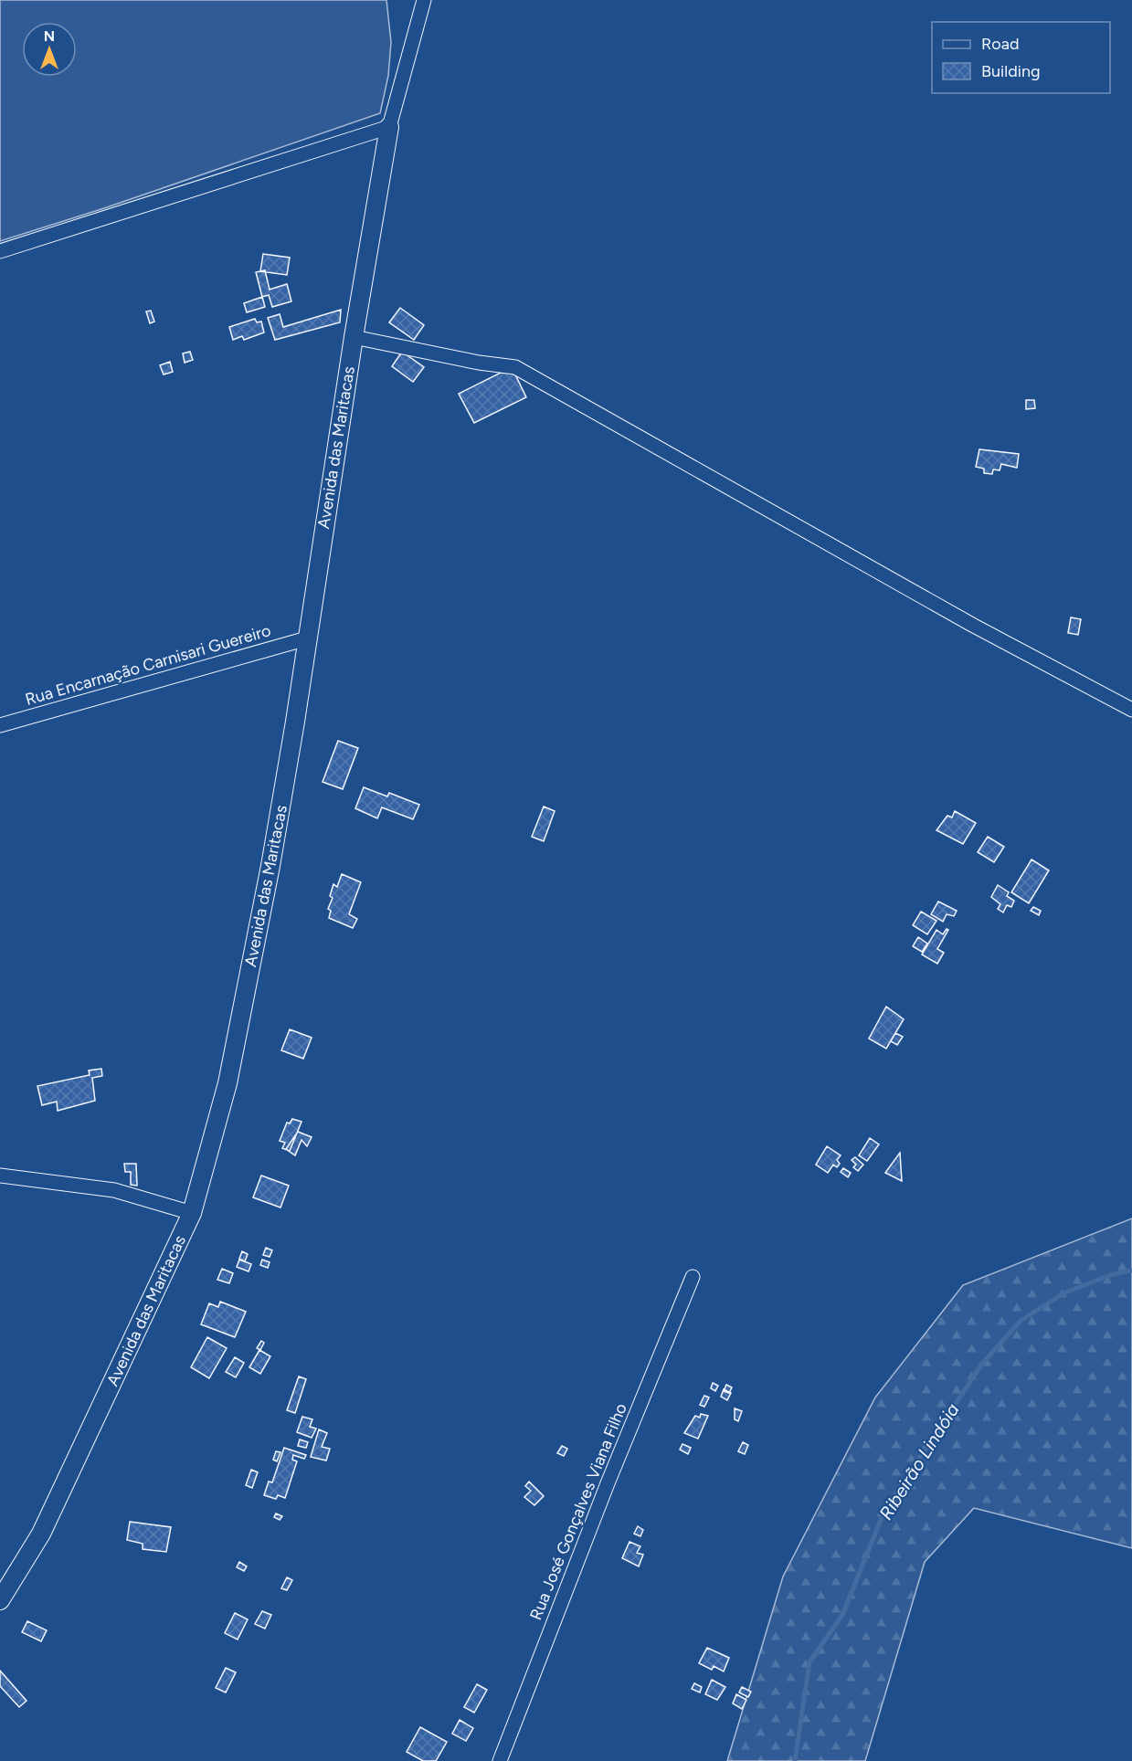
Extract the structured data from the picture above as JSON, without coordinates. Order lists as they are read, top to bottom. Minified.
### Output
{"streets":{"street":["Avenida das Maritacas","Rua Encarnação Carnisari Guereiro","Rua José Gonçalves Viana Filho"]},"crossings":[["Avenida das Maritacas","Rua Encarnação Carnisari Guereiro"]],"water":["Ribeirão Lindóia"],"legend":["Road","Building"],"north":"top"}
